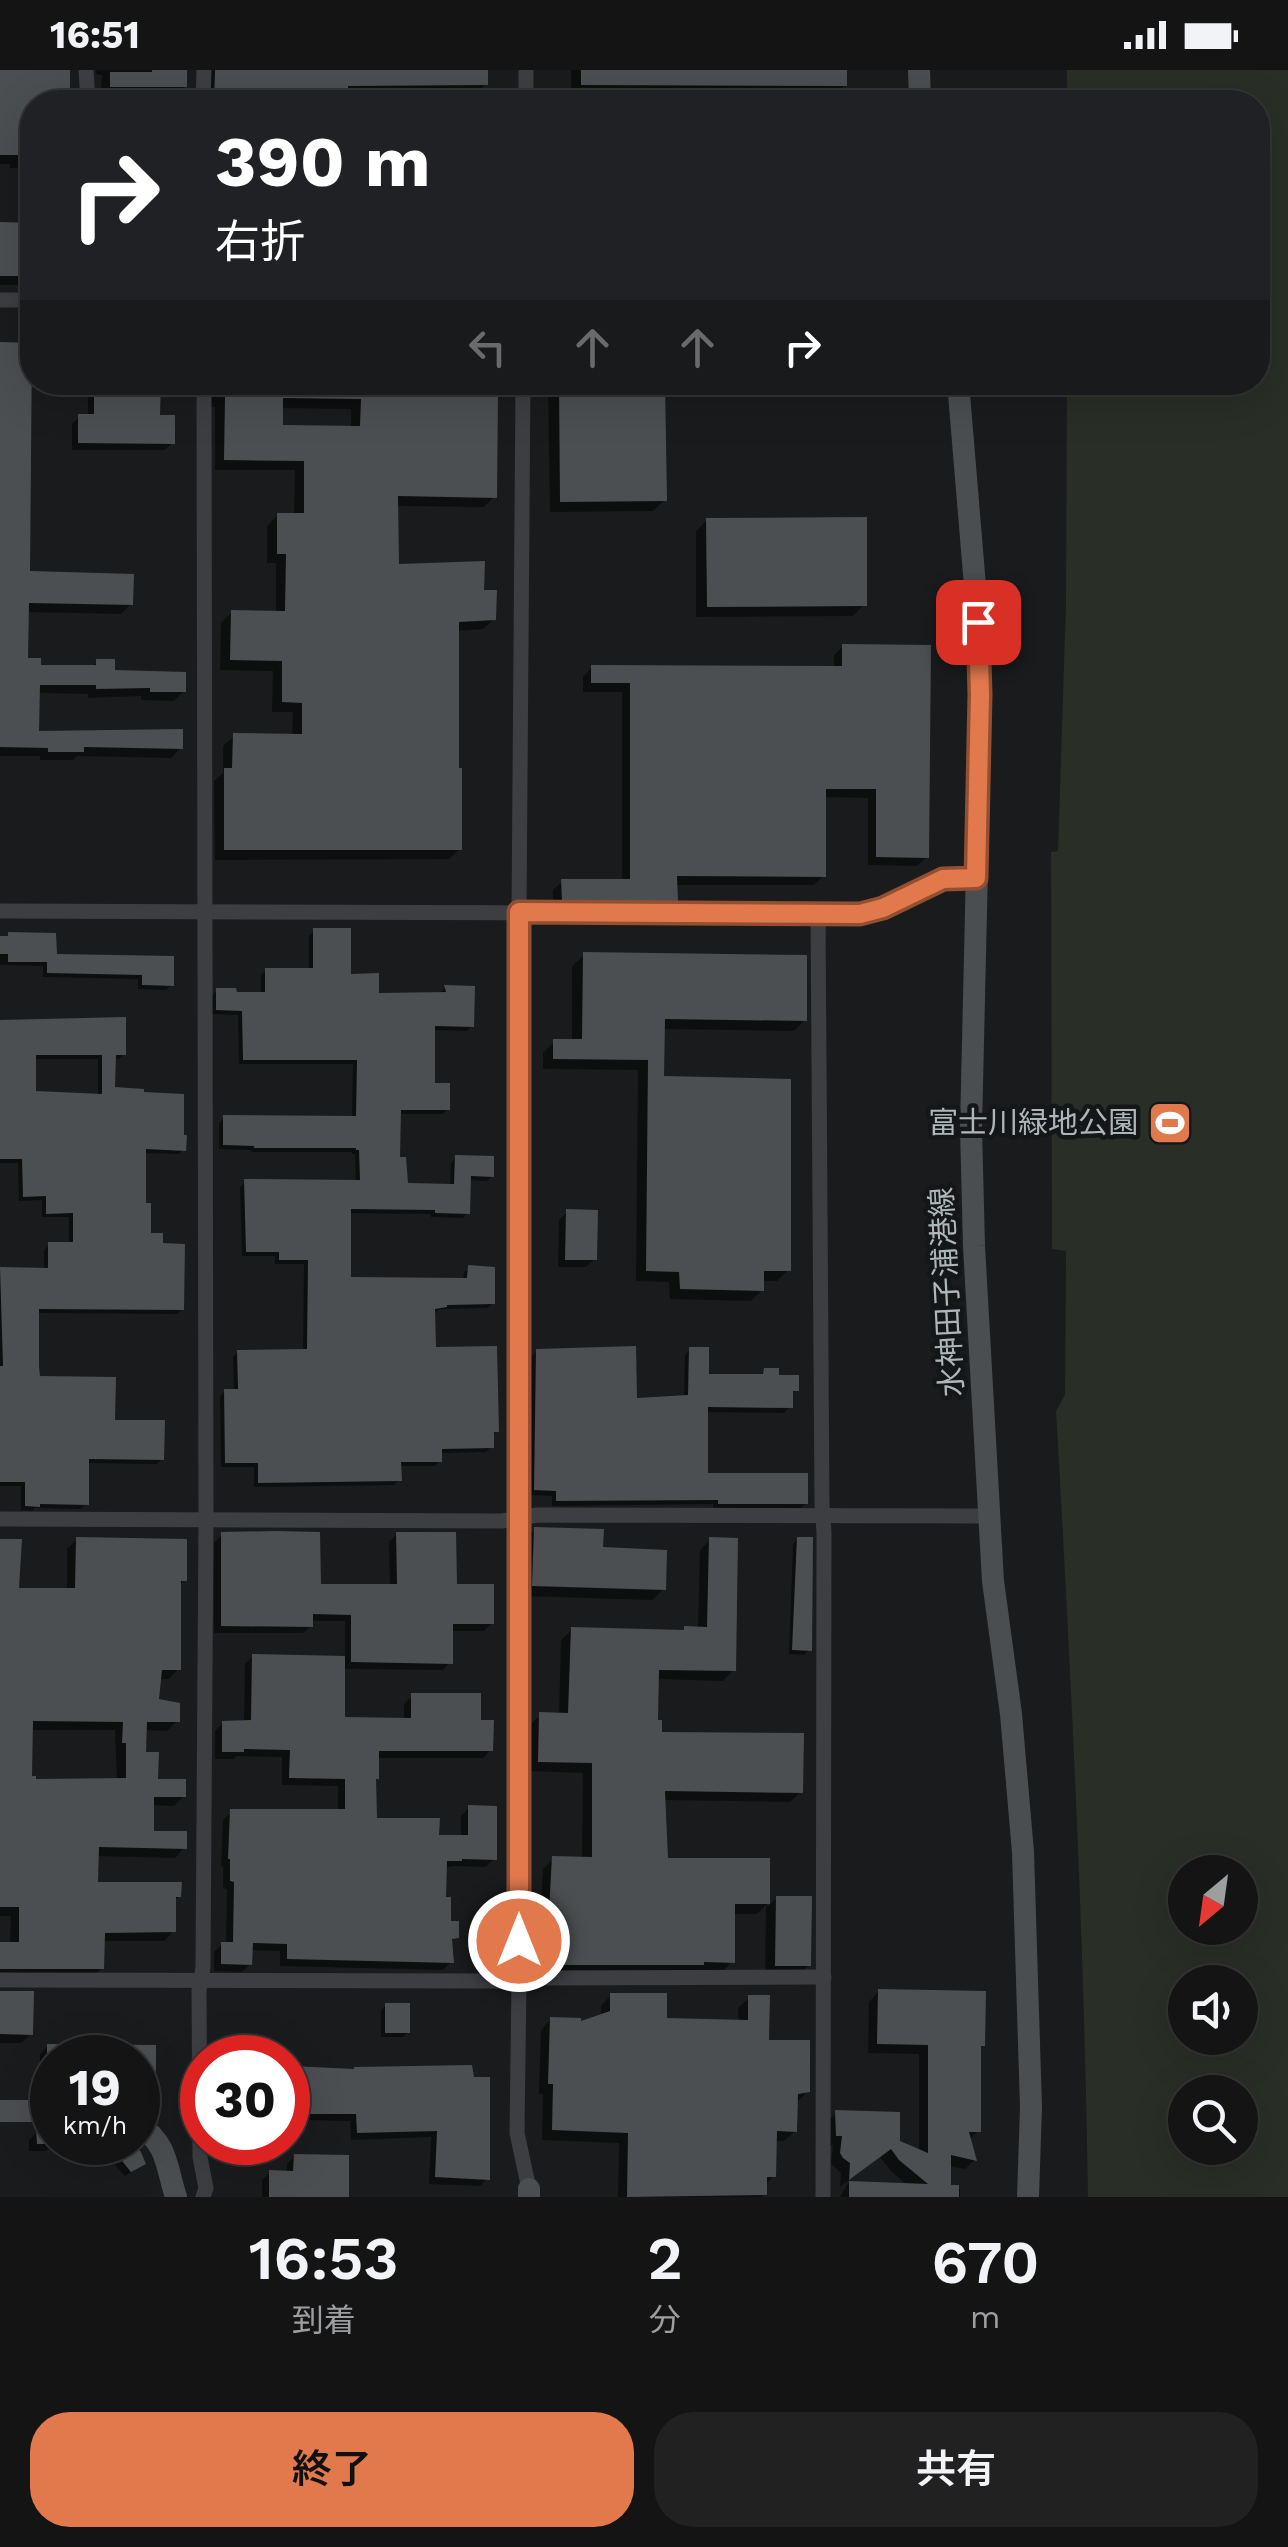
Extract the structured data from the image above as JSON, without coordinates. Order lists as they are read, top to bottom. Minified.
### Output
{"streets":{"main road":["水神田子浦港線"]},"places":{"sports":["富士川緑地公園"]},"north":"bottom left","page":{"status":"16:51","turn":["390 m","右折"],"speed":"19 km/h","limit":"30","eta":["16:53","到着","2","分","670","m"],"buttons":["終了","共有"]}}
